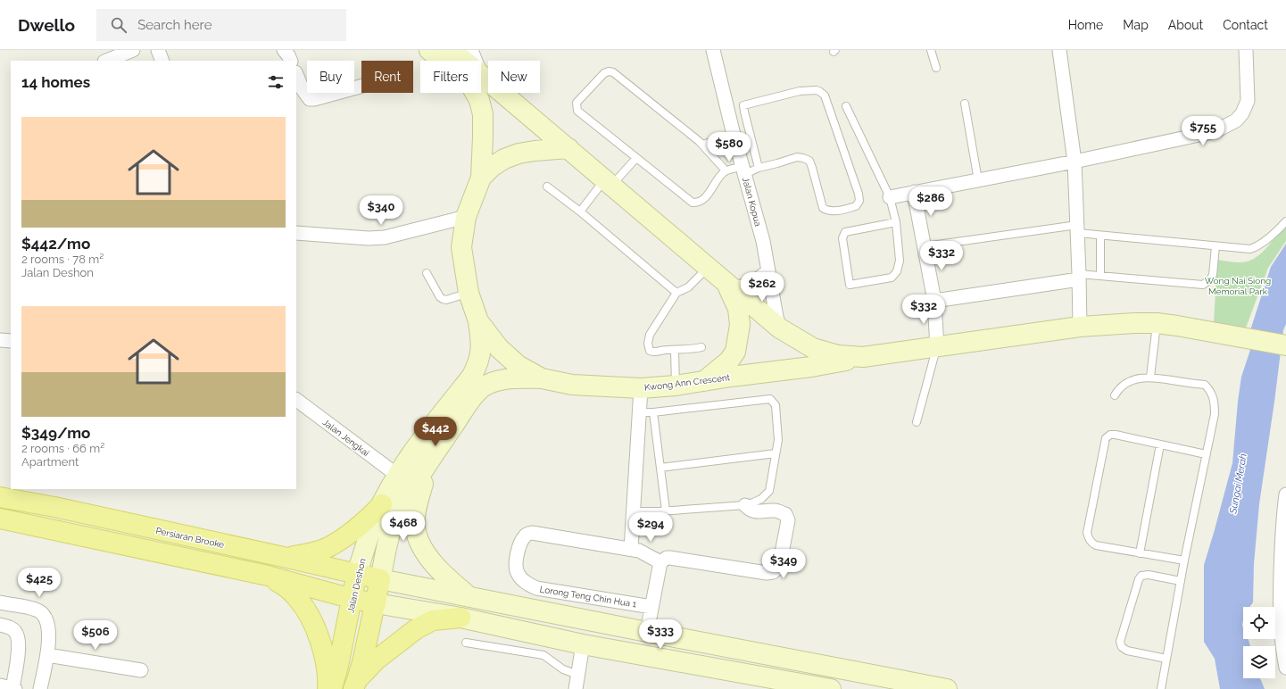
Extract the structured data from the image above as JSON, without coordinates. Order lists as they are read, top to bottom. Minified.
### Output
{"streets":{"main road":["Kwong Ann Crescent","Persiaran Brooke","Jalan Deshon"],"street":["Jalan Kopua","Jalan Jengkai","Lorong Teng Chin Hua 1"]},"crossings":[["Kwong Ann Crescent","Jalan Deshon"],["Jalan Jengkai","Jalan Deshon"],["Persiaran Brooke","Jalan Deshon"]],"water":["Sungai Merah"],"parks":["Wong Nai Siong Memorial Park"],"page":{"header":"Dwello","search":"Search here","nav":["Home","Map","About","Contact"],"chip":["Buy","Rent","Filters","New"],"heading":"14 homes","list":[{"name":"$442/mo","note":"2 rooms · 78 m² · Jalan Deshon"},{"name":"$349/mo","note":"2 rooms · 66 m² · Apartment"}],"price":["$755","$580","$286","$340","$332","$262","$332","$442","$468","$294","$349","$425","$333","$506"]}}
